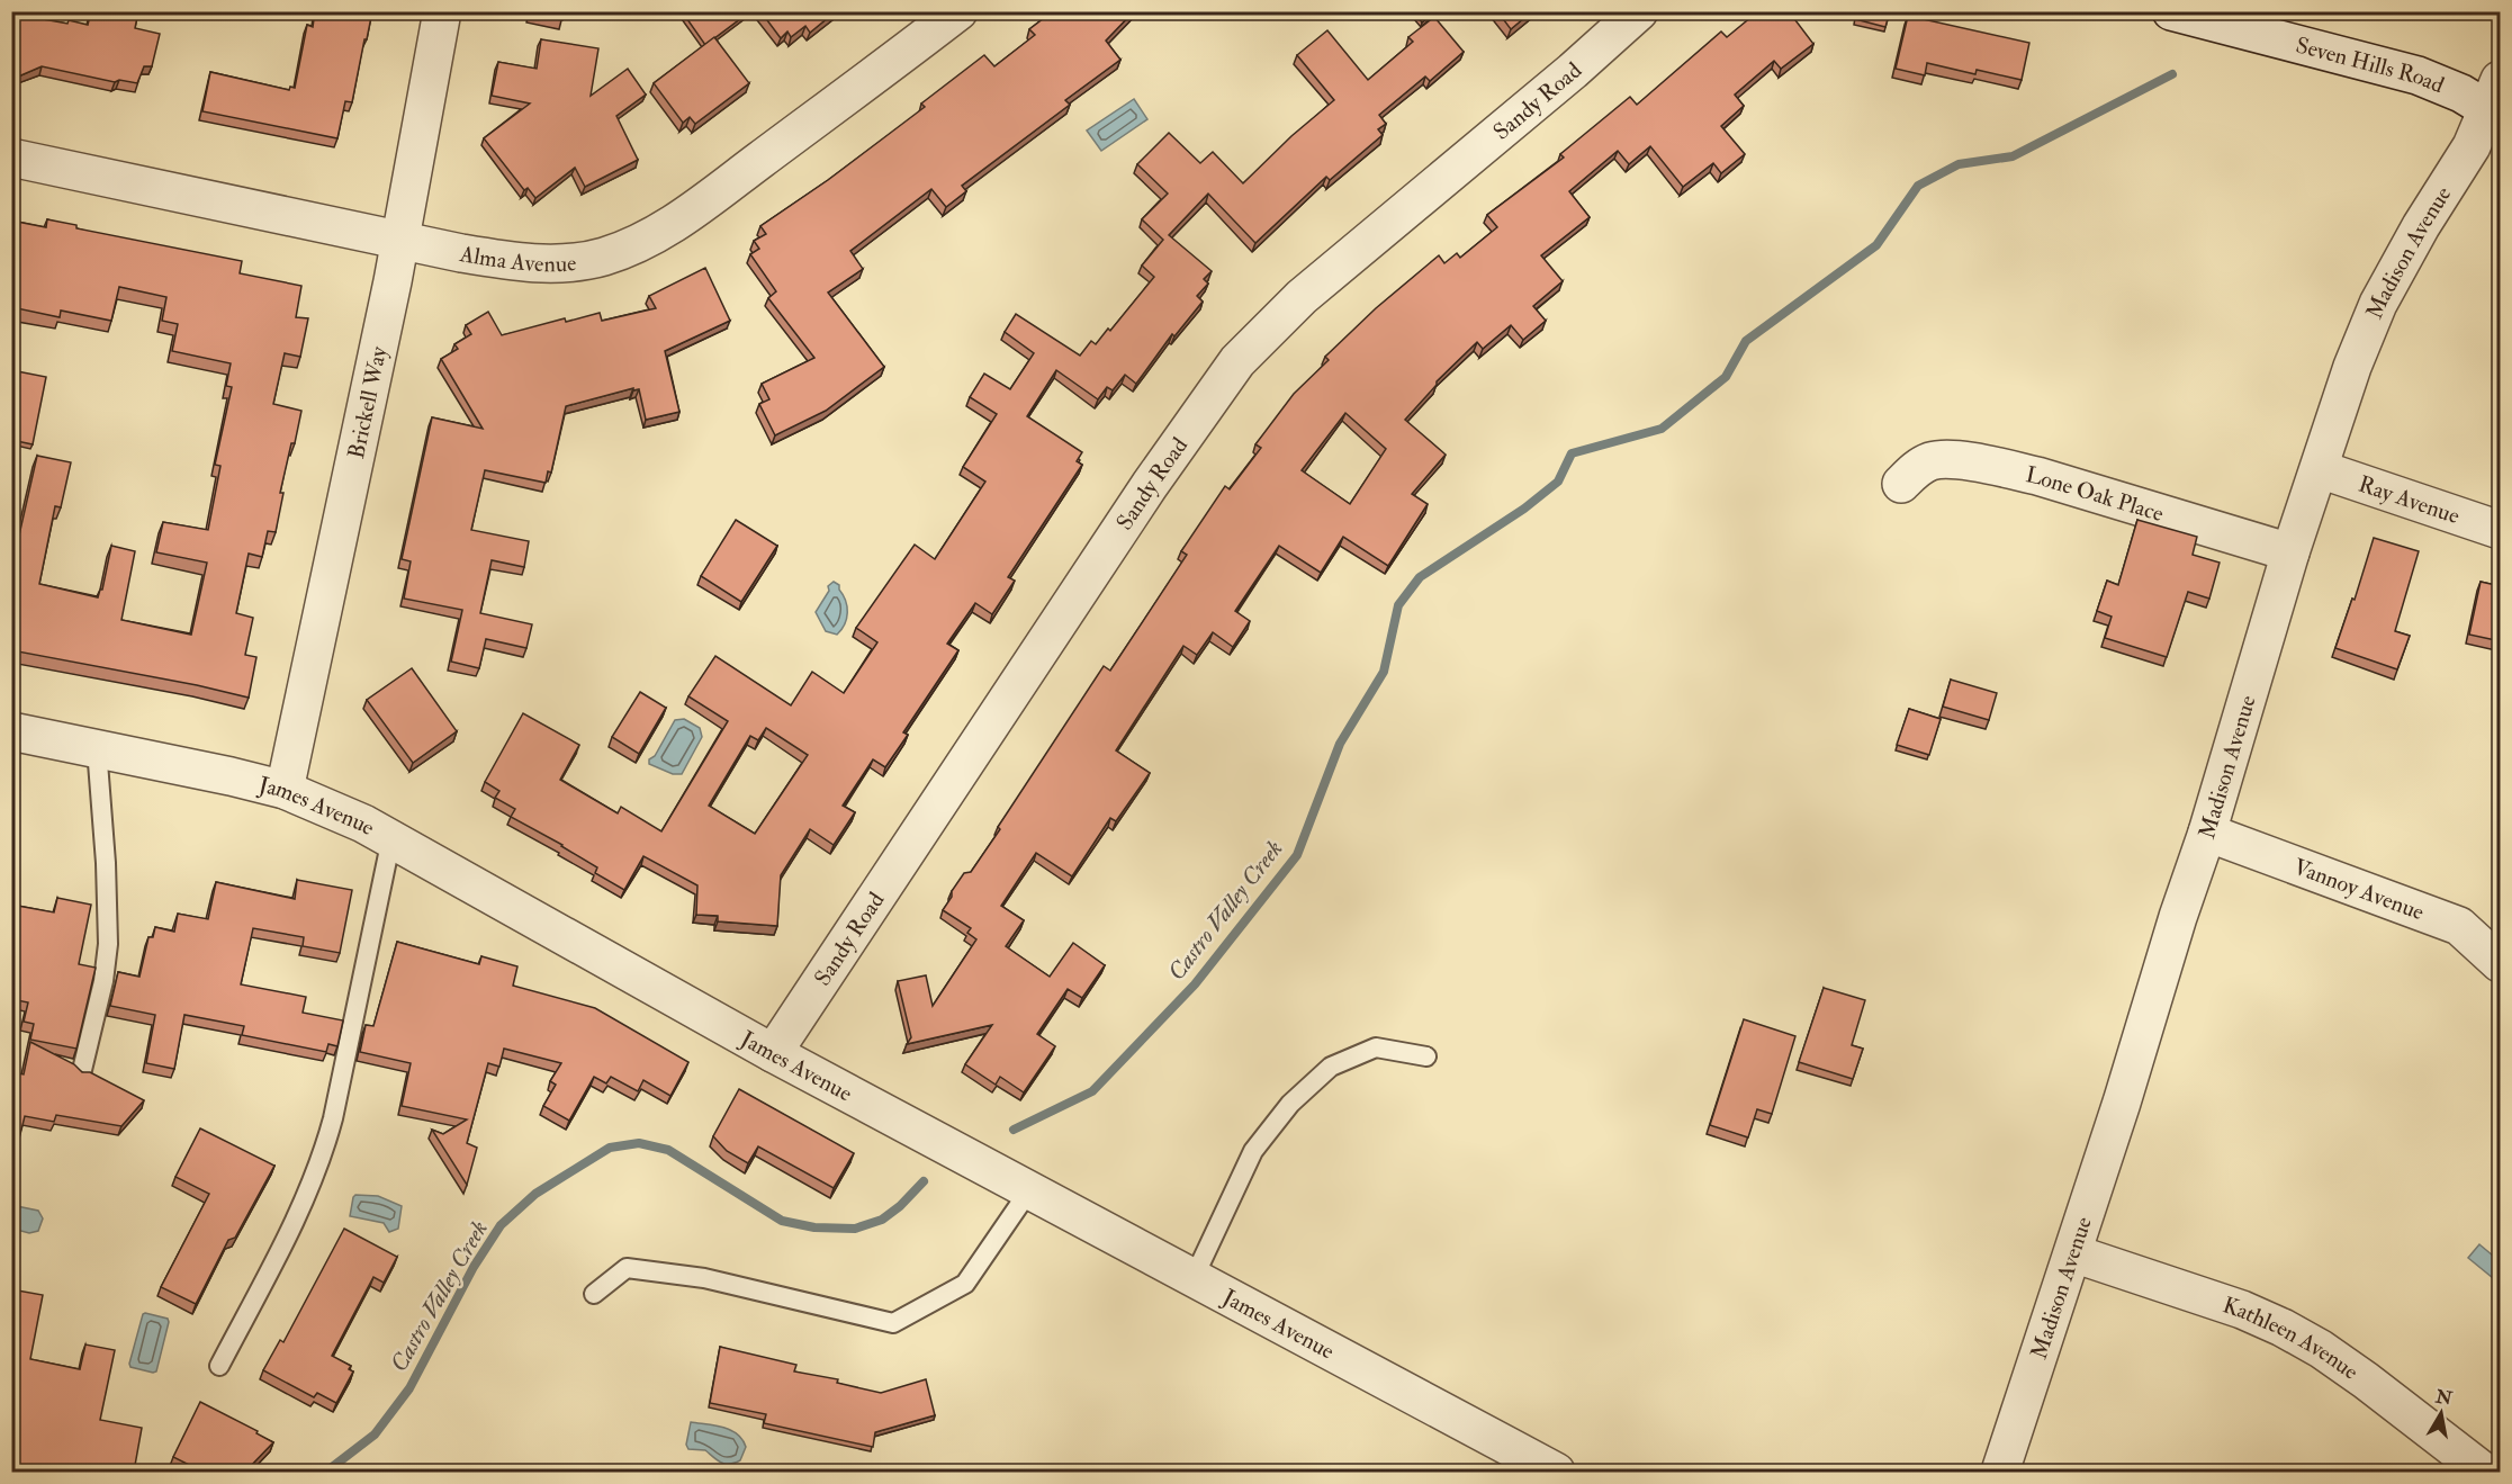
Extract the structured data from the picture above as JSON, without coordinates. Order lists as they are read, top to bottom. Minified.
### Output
{"streets":{"street":["Seven Hills Road","Sandy Road","Madison Avenue","Alma Avenue","Brickell Way","Lone Oak Place","Ray Avenue","James Avenue","Vannoy Avenue","Kathleen Avenue"]},"crossings":[["Seven Hills Road","Madison Avenue"],["Sandy Road","James Avenue"],["Madison Avenue","Lone Oak Place"],["Madison Avenue","Ray Avenue"],["Madison Avenue","Vannoy Avenue"],["Madison Avenue","Kathleen Avenue"],["Alma Avenue","Brickell Way"],["Brickell Way","James Avenue"]],"water":["Castro Valley Creek"],"north":"top"}
